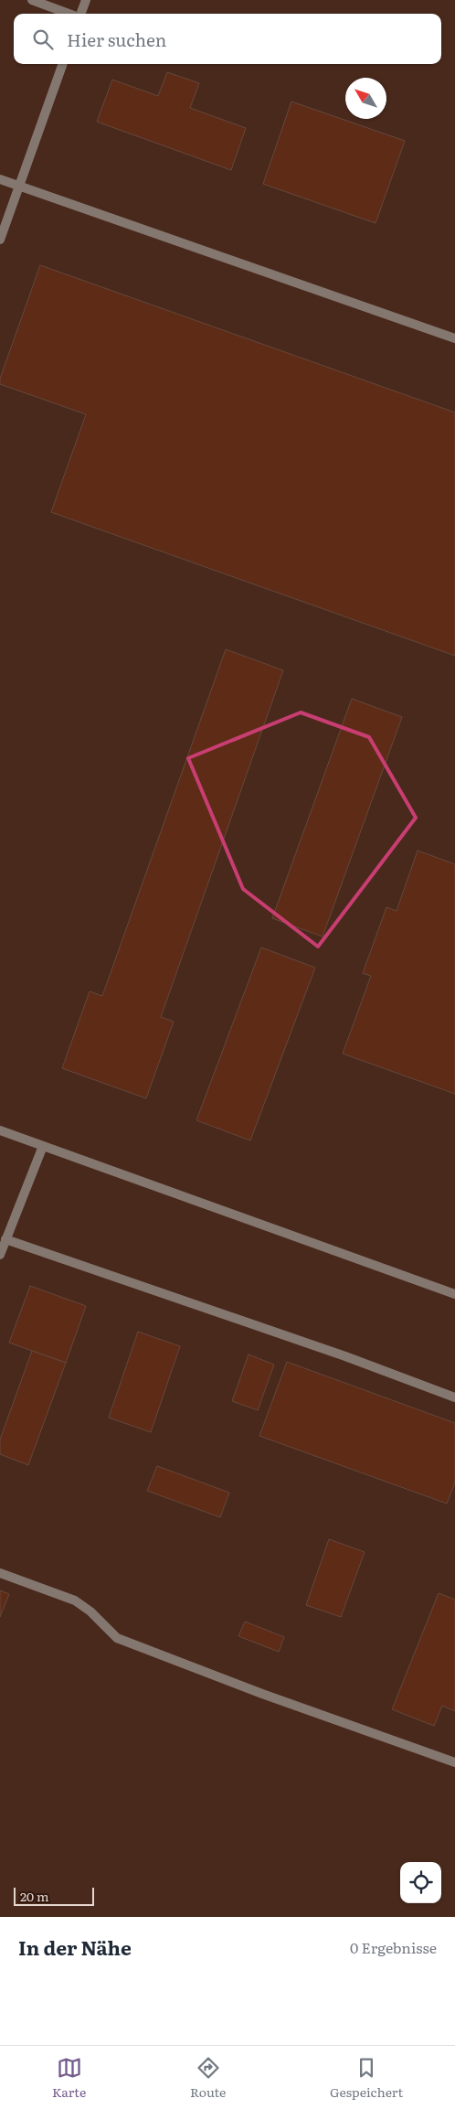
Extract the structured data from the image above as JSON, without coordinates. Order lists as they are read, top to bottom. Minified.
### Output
{"scale_bar":"20 m","north":"top left","page":{"search":"Hier suchen","scale":"20 m","heading":["In der Nähe","0 Ergebnisse"],"nav":["Karte","Route","Gespeichert"]}}
